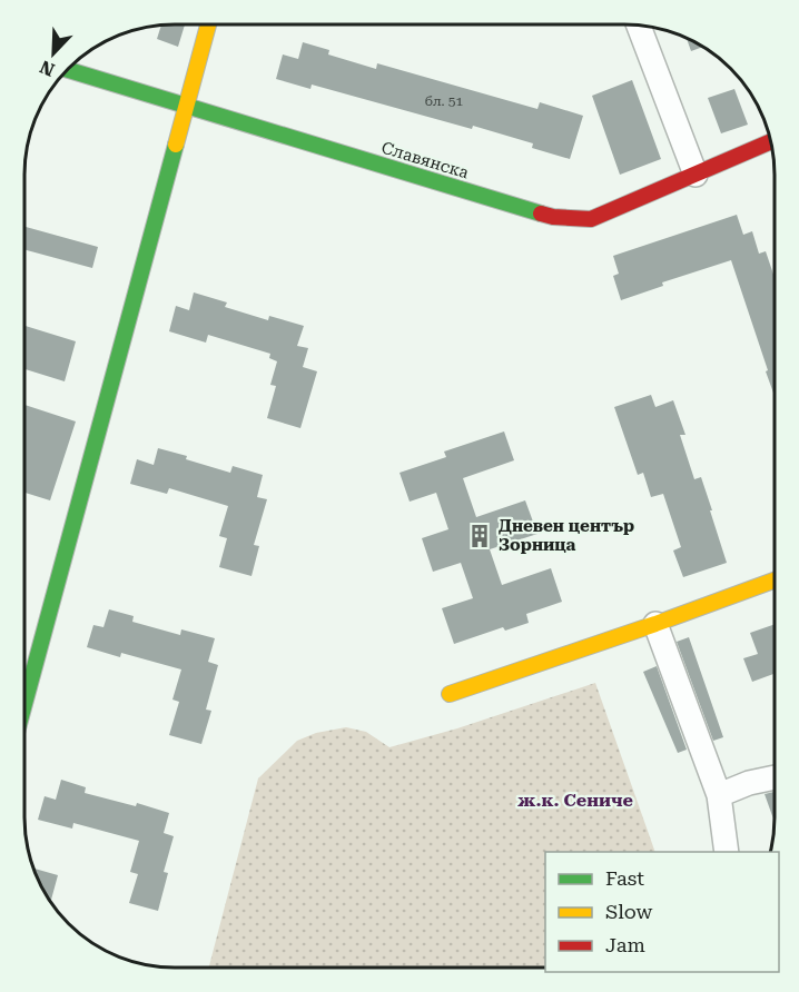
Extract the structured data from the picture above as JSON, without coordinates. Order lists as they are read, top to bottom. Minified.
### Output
{"streets":{"street":["Славянска"]},"districts":["ж.к. Сениче"],"places":{"building":["Дневен център Зорница"]},"house_numbers":["бл. 51"],"legend":["Fast","Slow","Jam"],"north":"bottom left"}
